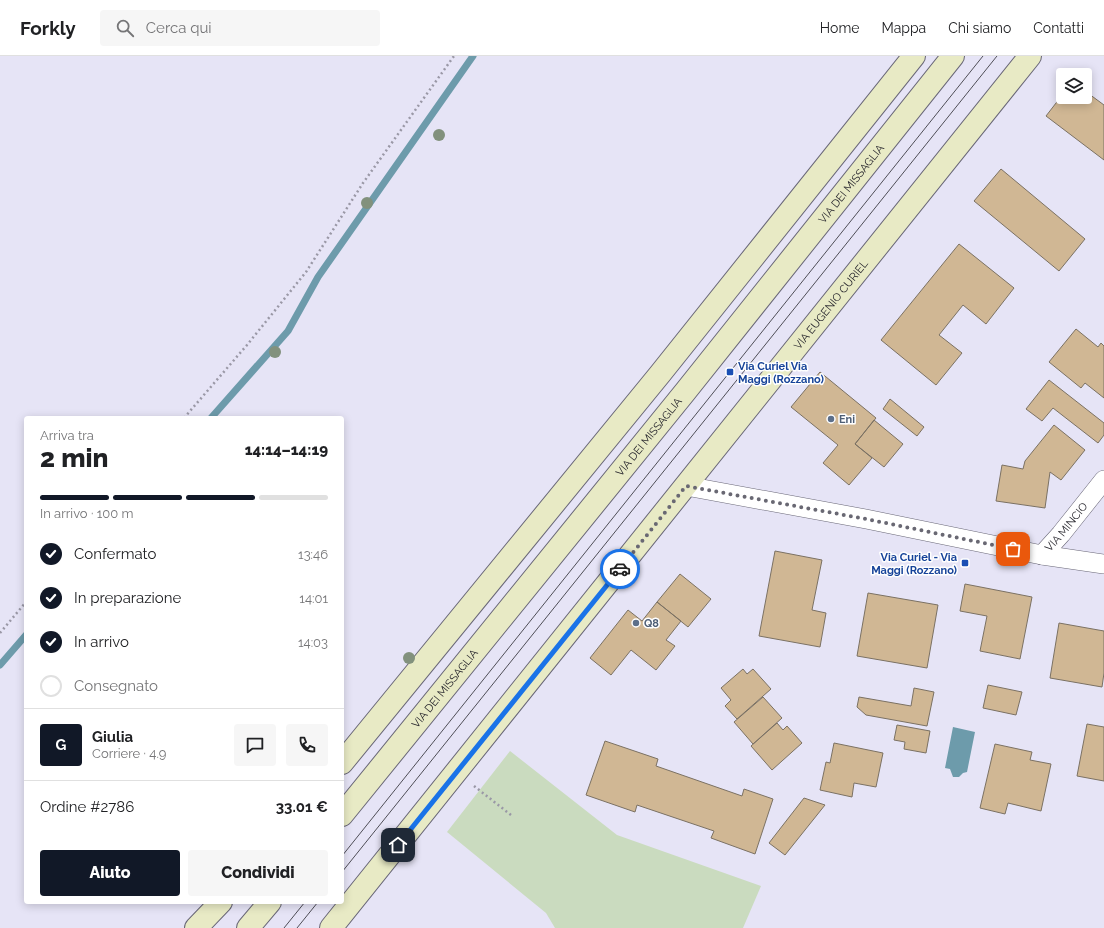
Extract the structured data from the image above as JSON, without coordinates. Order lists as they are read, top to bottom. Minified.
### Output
{"streets":{"main road":["VIA DEI MISSAGLIA","VIA EUGENIO CURIEL"],"street":["VIA MINCIO"]},"places":{"transit":["Via Curiel Via Maggi (Rozzano)","Via Curiel - Via Maggi (Rozzano)"],"other":["Eni","Q8"]},"page":{"header":"Forkly","search":"Cerca qui","nav":["Home","Mappa","Chi siamo","Contatti"],"heading":["2 min","Arriva tra","14:14–14:19"],"panel":["Giulia","Corriere · 4.9","Ordine #2786","33.01 €"],"bar":"In arrivo · 100 m","list":[["Confermato","13:46"],["In preparazione","14:01"],["In arrivo","14:03"],"Consegnato"],"round":"G","buttons":["Aiuto","Condividi"]}}
